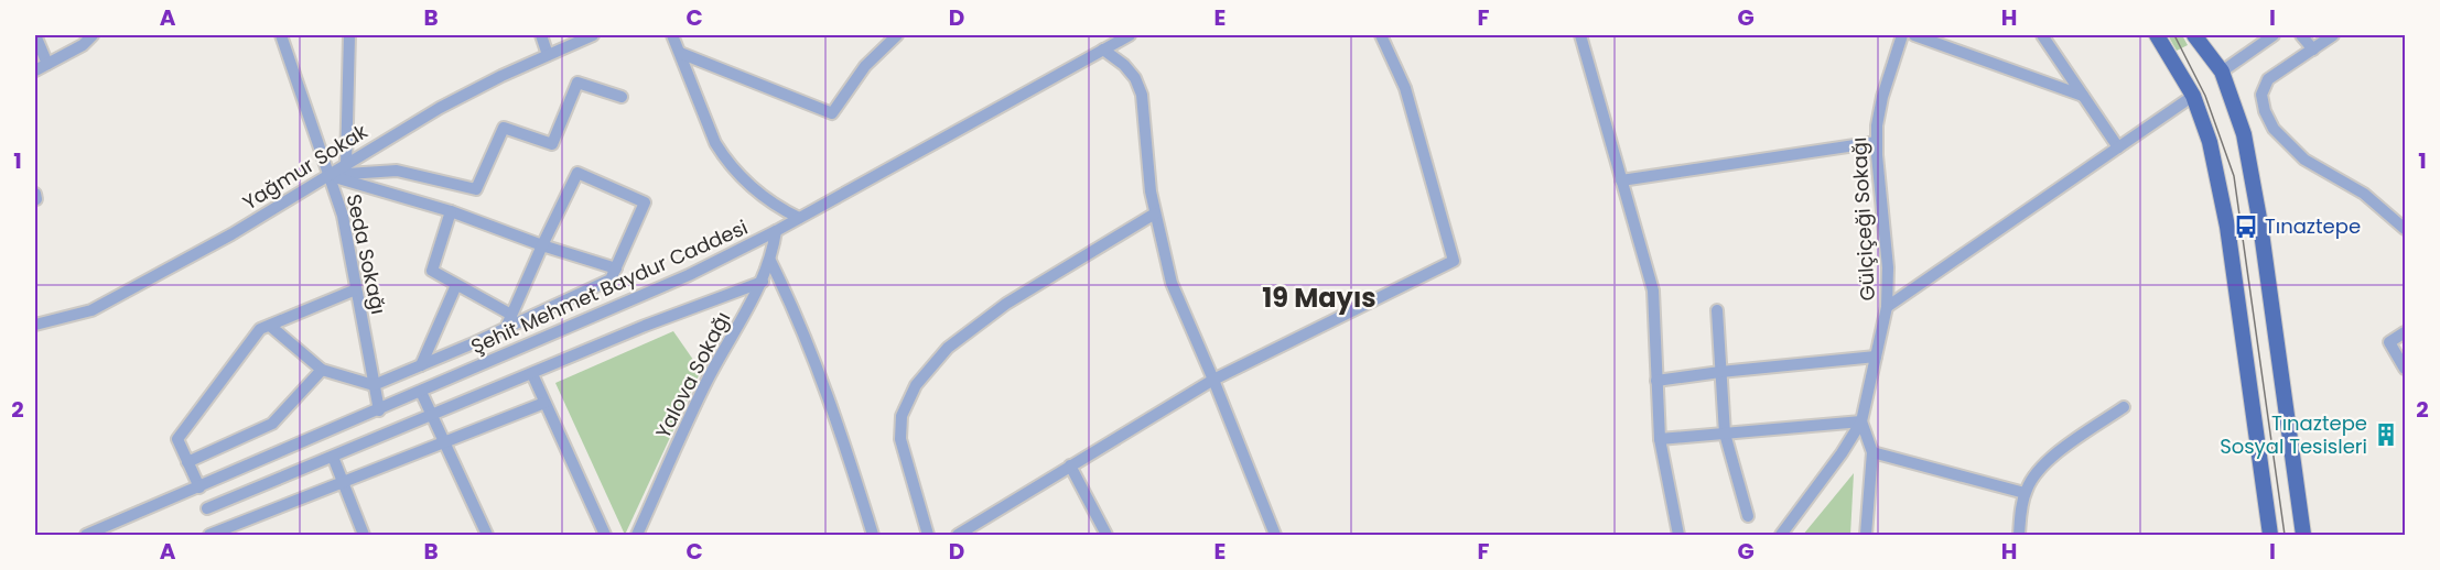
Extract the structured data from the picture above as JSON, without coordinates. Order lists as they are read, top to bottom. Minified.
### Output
{"streets":{"street":["Yağmur Sokak","Gülçiçeği Sokağı","Seda Sokağı","Şehit Mehmet Baydur Caddesi","Yalova Sokağı"]},"crossings":[["Yağmur Sokak","Seda Sokağı"],["Seda Sokağı","Şehit Mehmet Baydur Caddesi"],["Şehit Mehmet Baydur Caddesi","Yalova Sokağı"]],"districts":["19 Mayıs"],"places":{"bus stop":["Tınaztepe"],"building":["Tınaztepe Sosyal Tesisleri"]},"grid":{"columns":["A","B","C","D","E","F","G","H","I"],"rows":["1","2"]}}
